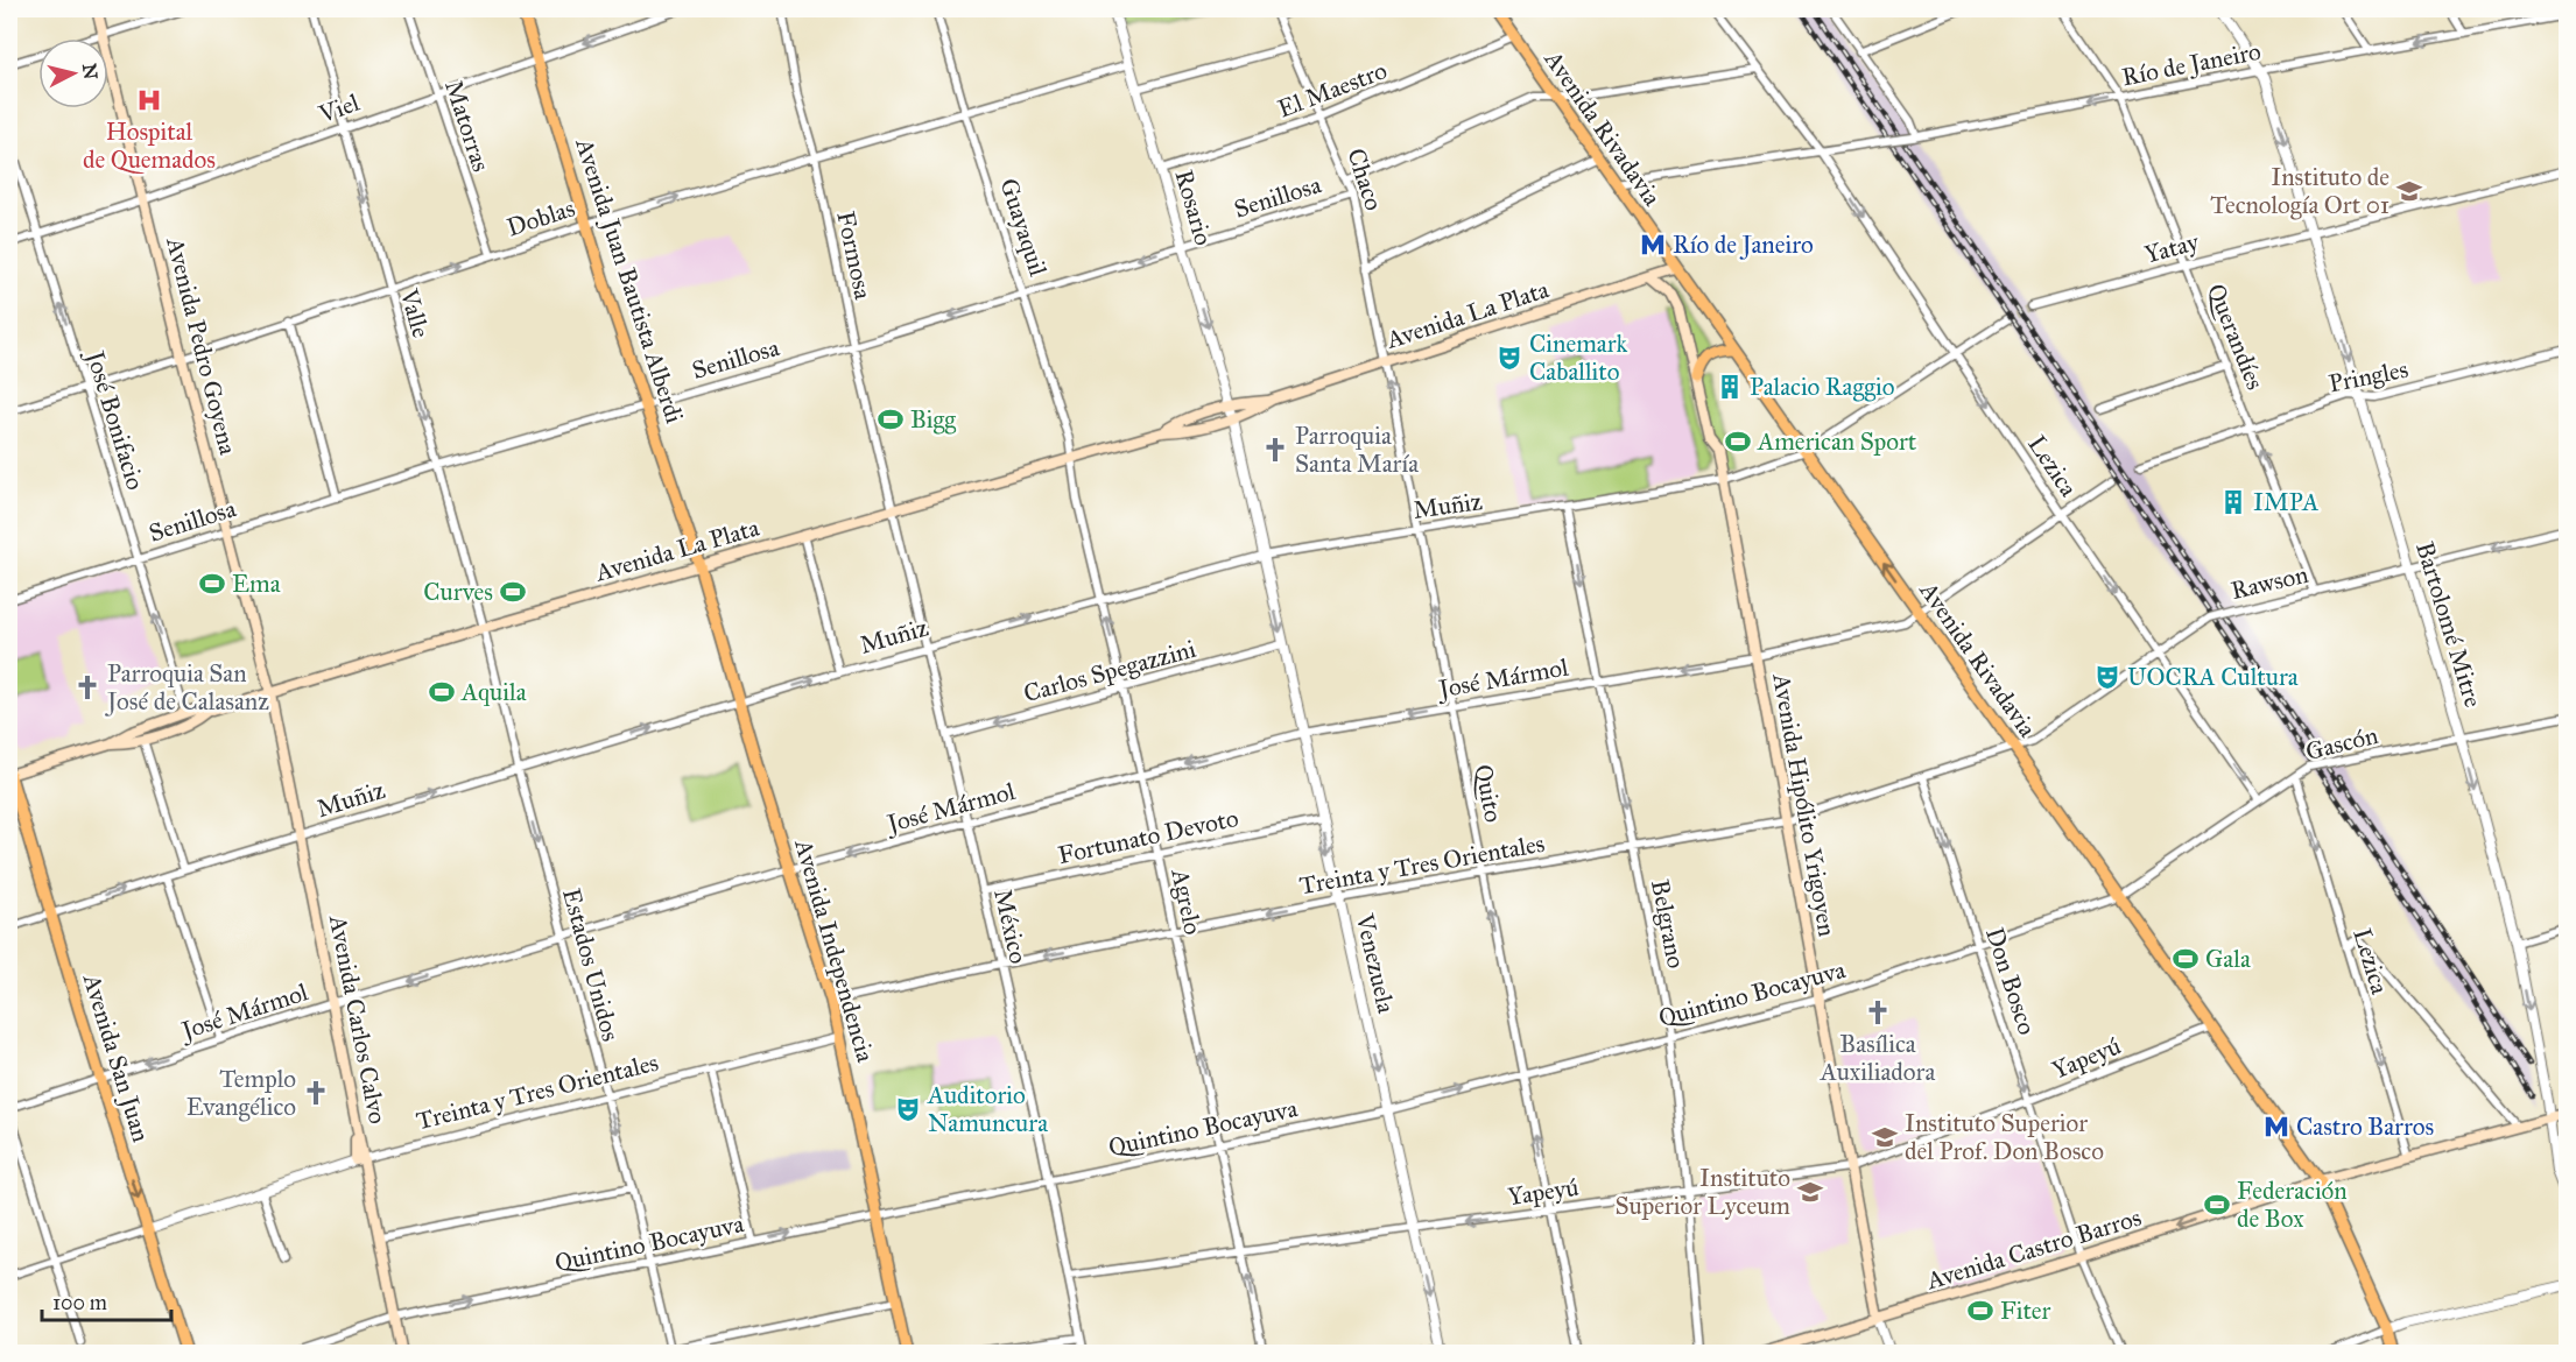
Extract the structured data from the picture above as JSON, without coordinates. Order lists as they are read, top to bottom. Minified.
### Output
{"streets":{"main road":["Avenida Rivadavia","Avenida Juan Bautista Alberdi","Avenida La Plata","Avenida Pedro Goyena","Avenida Hipólito Yrigoyen","Avenida Independencia","Avenida Carlos Calvo","Avenida San Juan","Avenida Castro Barros"],"street":["Río de Janeiro","El Maestro","Viel","Matorras","Chaco","Senillosa","Rosario","Doblas","Guayaquil","Yatay","Formosa","Valle","Querandíes","Pringles","José Bonifacio","Lezica","Muñiz","Rawson","Bartolomé Mitre","Carlos Spegazzini","José Mármol","Gascón","Quito","Fortunato Devoto","Treinta y Tres Orientales","Agrelo","Belgrano","México","Venezuela","Estados Unidos","Don Bosco","Quintino Bocayuva","Yapeyú"]},"crossings":[["Río de Janeiro","Avenida Rivadavia"],["Río de Janeiro","Querandíes"],["Río de Janeiro","Lezica"],["Río de Janeiro","Bartolomé Mitre"],["El Maestro","Avenida Rivadavia"],["El Maestro","Chaco"],["El Maestro","Rosario"],["Viel","Matorras"],["Viel","Avenida Juan Bautista Alberdi"],["Viel","Valle"],["Viel","Avenida Pedro Goyena"],["Viel","José Bonifacio"],["Matorras","Doblas"],["Avenida Rivadavia","Avenida La Plata"],["Avenida Rivadavia","Muñiz"],["Avenida Rivadavia","Rawson"],["Avenida Rivadavia","José Mármol"],["Avenida Rivadavia","Gascón"],["Avenida Rivadavia","Treinta y Tres Orientales"],["Avenida Rivadavia","Quintino Bocayuva"],["Avenida Rivadavia","Yapeyú"],["Avenida Rivadavia","Avenida Castro Barros"],["Chaco","Senillosa"],["Chaco","Avenida La Plata"],["Chaco","Quito"],["Senillosa","Rosario"],["Senillosa","Guayaquil"],["Senillosa","Formosa"],["Senillosa","Avenida Juan Bautista Alberdi"],["Senillosa","Valle"],["Senillosa","Avenida Pedro Goyena"],["Senillosa","José Bonifacio"],["Rosario","Doblas"],["Rosario","Avenida La Plata"],["Rosario","Venezuela"],["Doblas","Guayaquil"],["Doblas","Formosa"],["Doblas","Avenida Juan Bautista Alberdi"],["Doblas","Valle"],["Doblas","Avenida Pedro Goyena"],["Doblas","José Bonifacio"],["Guayaquil","Avenida La Plata"],["Guayaquil","Agrelo"],["Yatay","Querandíes"],["Yatay","Bartolomé Mitre"],["Formosa","Avenida La Plata"],["Formosa","México"],["Avenida Juan Bautista Alberdi","Avenida La Plata"],["Avenida Juan Bautista Alberdi","Avenida Independencia"],["Valle","Avenida La Plata"],["Valle","Estados Unidos"],["Avenida La Plata","Avenida Pedro Goyena"],["Avenida La Plata","José Bonifacio"],["Avenida La Plata","Quito"],["Avenida La Plata","Avenida Hipólito Yrigoyen"],["Avenida La Plata","Agrelo"],["Avenida La Plata","México"],["Avenida La Plata","Avenida Independencia"],["Avenida La Plata","Venezuela"],["Avenida La Plata","Estados Unidos"],["Avenida La Plata","Avenida Carlos Calvo"],["Avenida La Plata","Avenida San Juan"],["Querandíes","Pringles"],["Querandíes","Rawson"],["Avenida Pedro Goyena","Avenida Carlos Calvo"],["Pringles","Bartolomé Mitre"],["Lezica","Rawson"],["Lezica","Gascón"],["Lezica","Avenida Castro Barros"],["Muñiz","Quito"],["Muñiz","Avenida Hipólito Yrigoyen"],["Muñiz","Agrelo"],["Muñiz","Belgrano"],["Muñiz","México"],["Muñiz","Avenida Independencia"],["Muñiz","Venezuela"],["Muñiz","Estados Unidos"],["Muñiz","Avenida Carlos Calvo"],["Muñiz","Avenida San Juan"],["Rawson","Bartolomé Mitre"],["Rawson","Treinta y Tres Orientales"],["Bartolomé Mitre","Gascón"],["Bartolomé Mitre","Avenida Castro Barros"],["Carlos Spegazzini","Agrelo"],["Carlos Spegazzini","México"],["Carlos Spegazzini","Venezuela"],["José Mármol","Quito"],["José Mármol","Avenida Hipólito Yrigoyen"],["José Mármol","Agrelo"],["José Mármol","Belgrano"],["José Mármol","México"],["José Mármol","Avenida Independencia"],["José Mármol","Venezuela"],["José Mármol","Estados Unidos"],["José Mármol","Avenida Carlos Calvo"],["José Mármol","Avenida San Juan"],["Gascón","Quintino Bocayuva"],["Quito","Treinta y Tres Orientales"],["Quito","Quintino Bocayuva"],["Quito","Yapeyú"],["Avenida Hipólito Yrigoyen","Treinta y Tres Orientales"],["Avenida Hipólito Yrigoyen","Quintino Bocayuva"],["Avenida Hipólito Yrigoyen","Yapeyú"],["Avenida Hipólito Yrigoyen","Avenida Castro Barros"],["Fortunato Devoto","Agrelo"],["Fortunato Devoto","México"],["Fortunato Devoto","Venezuela"],["Treinta y Tres Orientales","Agrelo"],["Treinta y Tres Orientales","Belgrano"],["Treinta y Tres Orientales","México"],["Treinta y Tres Orientales","Avenida Independencia"],["Treinta y Tres Orientales","Venezuela"],["Treinta y Tres Orientales","Estados Unidos"],["Treinta y Tres Orientales","Don Bosco"],["Treinta y Tres Orientales","Avenida Carlos Calvo"],["Treinta y Tres Orientales","Avenida San Juan"],["Agrelo","Quintino Bocayuva"],["Agrelo","Yapeyú"],["Belgrano","Quintino Bocayuva"],["Belgrano","Yapeyú"],["México","Quintino Bocayuva"],["México","Yapeyú"],["Avenida Independencia","Quintino Bocayuva"],["Venezuela","Quintino Bocayuva"],["Venezuela","Yapeyú"],["Estados Unidos","Quintino Bocayuva"],["Don Bosco","Quintino Bocayuva"],["Don Bosco","Yapeyú"],["Don Bosco","Avenida Castro Barros"],["Quintino Bocayuva","Avenida Carlos Calvo"]],"one_way":["Rosario","Valle","José Bonifacio","Lezica","Muñiz","Bartolomé Mitre","Carlos Spegazzini","José Mármol","Quito","Agrelo","Belgrano","Venezuela","Estados Unidos","Don Bosco"],"places":{"hospital":["Hospital de Quemados"],"school or university":["Instituto de Tecnología Ort 01","Instituto Superior del Prof. Don Bosco","Instituto Superior Lyceum"],"metro station":["Río de Janeiro","Castro Barros"],"theatre":["Cinemark Caballito","UOCRA Cultura","Auditorio Namuncura"],"building":["Palacio Raggio","IMPA"],"sports":["Bigg","American Sport","Ema","Curves","Aquila","Gala","Federación de Box","Fiter"],"church":["Parroquia Santa María","Parroquia San José de Calasanz","Basílica Auxiliadora","Templo Evangélico"]},"scale_bar":"100 m","north":"right"}
